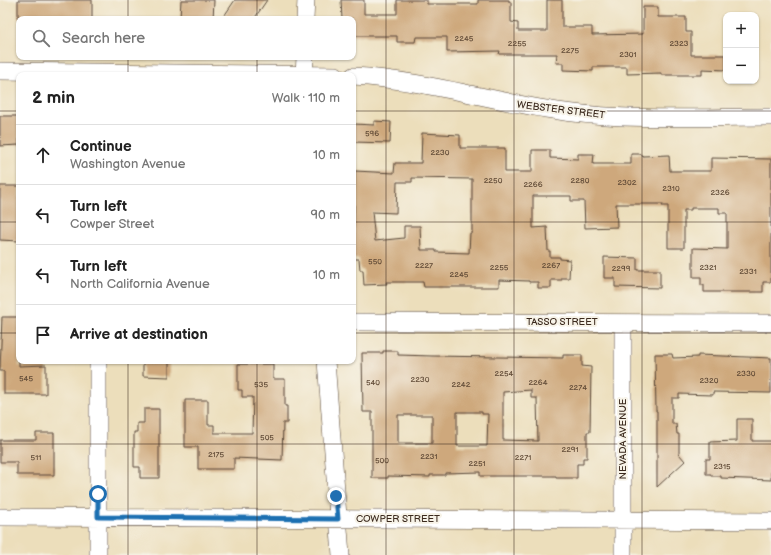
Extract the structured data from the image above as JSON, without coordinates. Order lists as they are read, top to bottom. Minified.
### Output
{"streets":{"street":["WEBSTER STREET","TASSO STREET","NEVADA AVENUE","COWPER STREET"]},"crossings":[["TASSO STREET","NEVADA AVENUE"],["NEVADA AVENUE","COWPER STREET"]],"house_numbers":["2245","2255","2323","2275","2301","596","2230","2250","2280","2302","2266","2310","2326","550","2227","2267","2255","2321","2299","2331","2245","2254","2330","545","2230","2320","540","2264","535","2242","2274","505","2291","2175","2231","511","2271","500","2251","2315"],"page":{"map_buttons":["+","−"],"search":"Search here","heading":["2 min","Walk · 110 m"],"list":[["Continue","Washington Avenue","10 m"],["Turn left","Cowper Street","90 m"],["Turn left","North California Avenue","10 m"],"Arrive at destination"]}}
